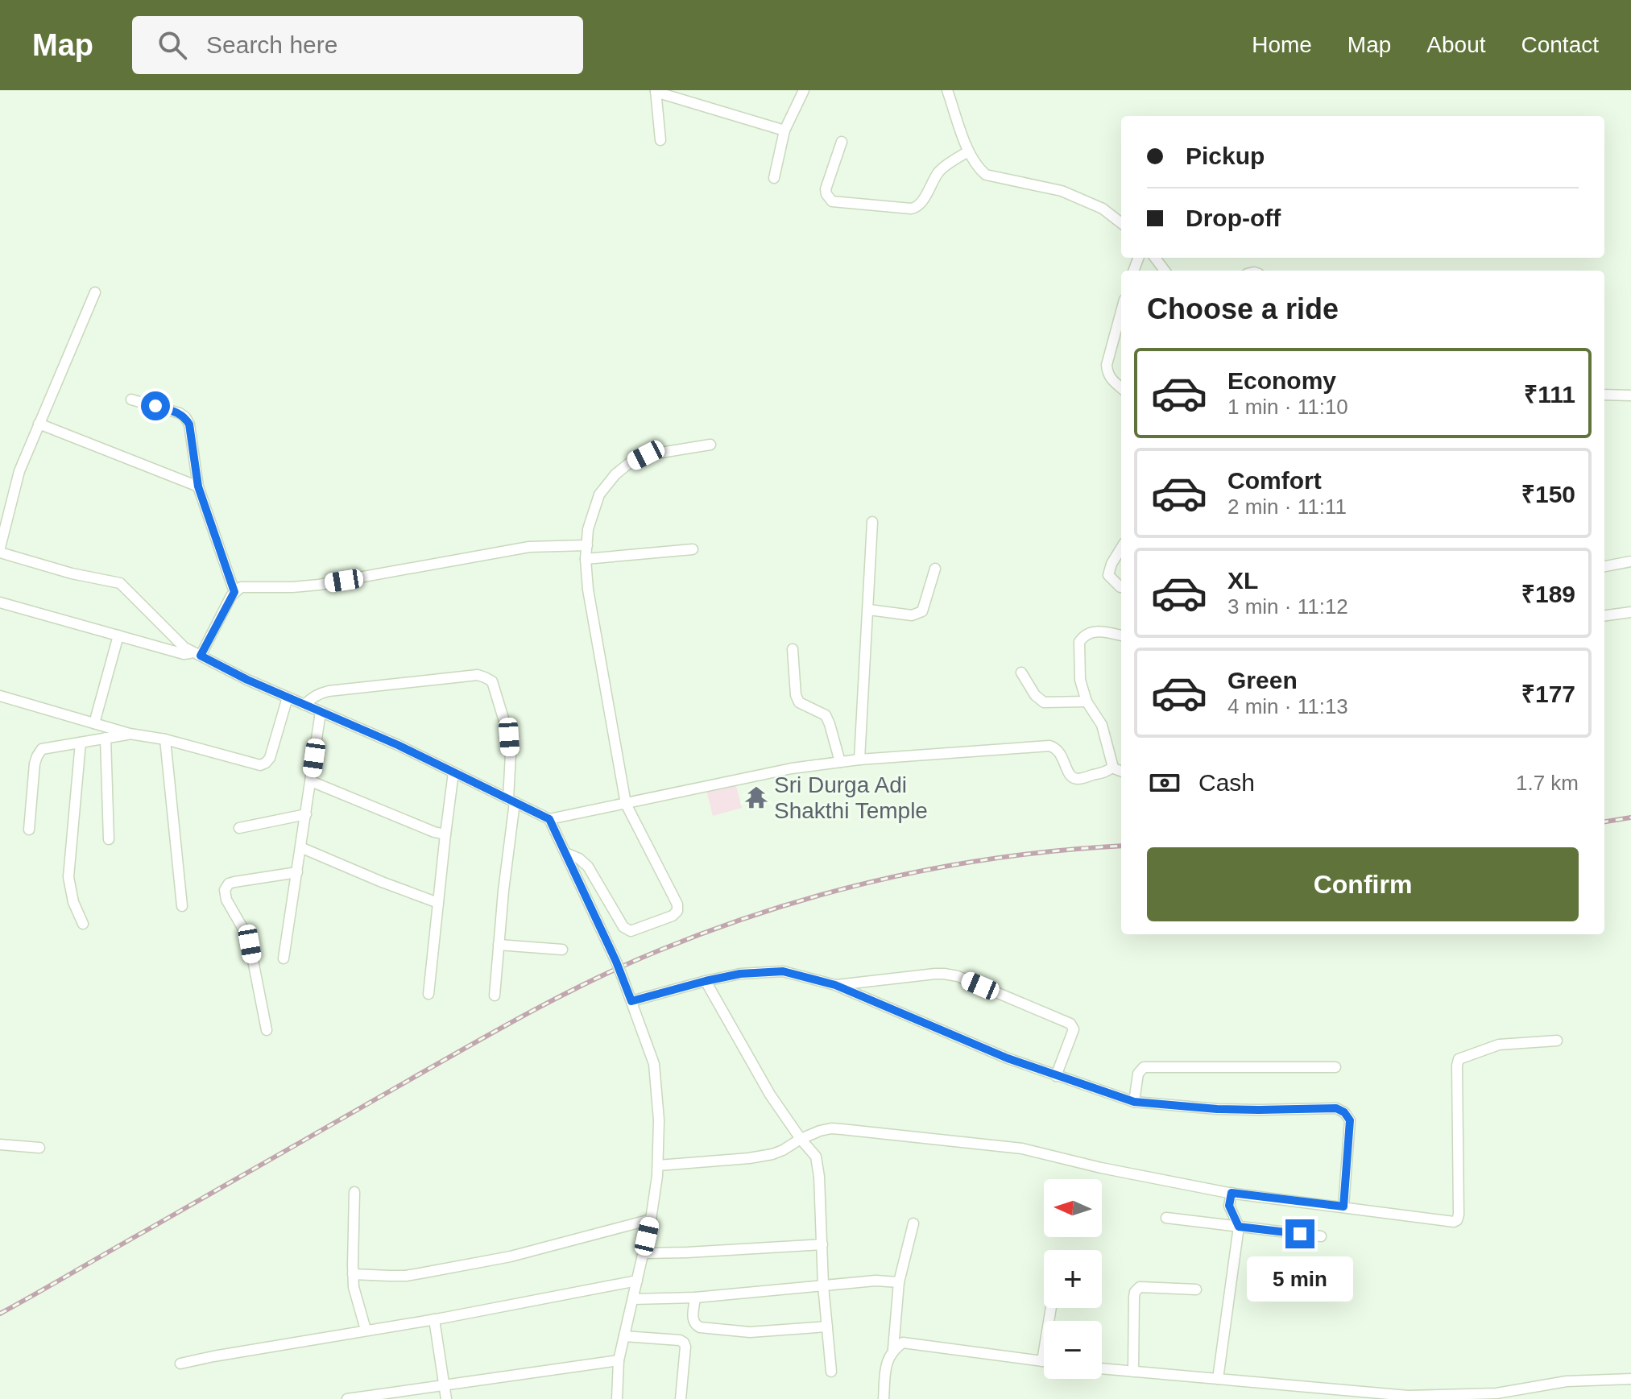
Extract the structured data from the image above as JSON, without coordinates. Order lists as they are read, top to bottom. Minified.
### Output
{"places":{"temple":["Sri Durga Adi Shakthi Temple"]},"north":"left","page":{"header":"Map","search":"Search here","nav":["Home","Map","About","Contact"],"banner":["Pickup","Drop-off"],"heading":"Choose a ride","list":[{"name":"Economy","note":"1 min · 11:10","value":"₹111"},{"name":"Comfort","note":"2 min · 11:11","value":"₹150"},{"name":"XL","note":"3 min · 11:12","value":"₹189"},{"name":"Green","note":"4 min · 11:13","value":"₹177"}],"pay":["Cash","1.7 km"],"buttons":"Confirm","map_buttons":["+","−"],"bubble":"5 min"}}
